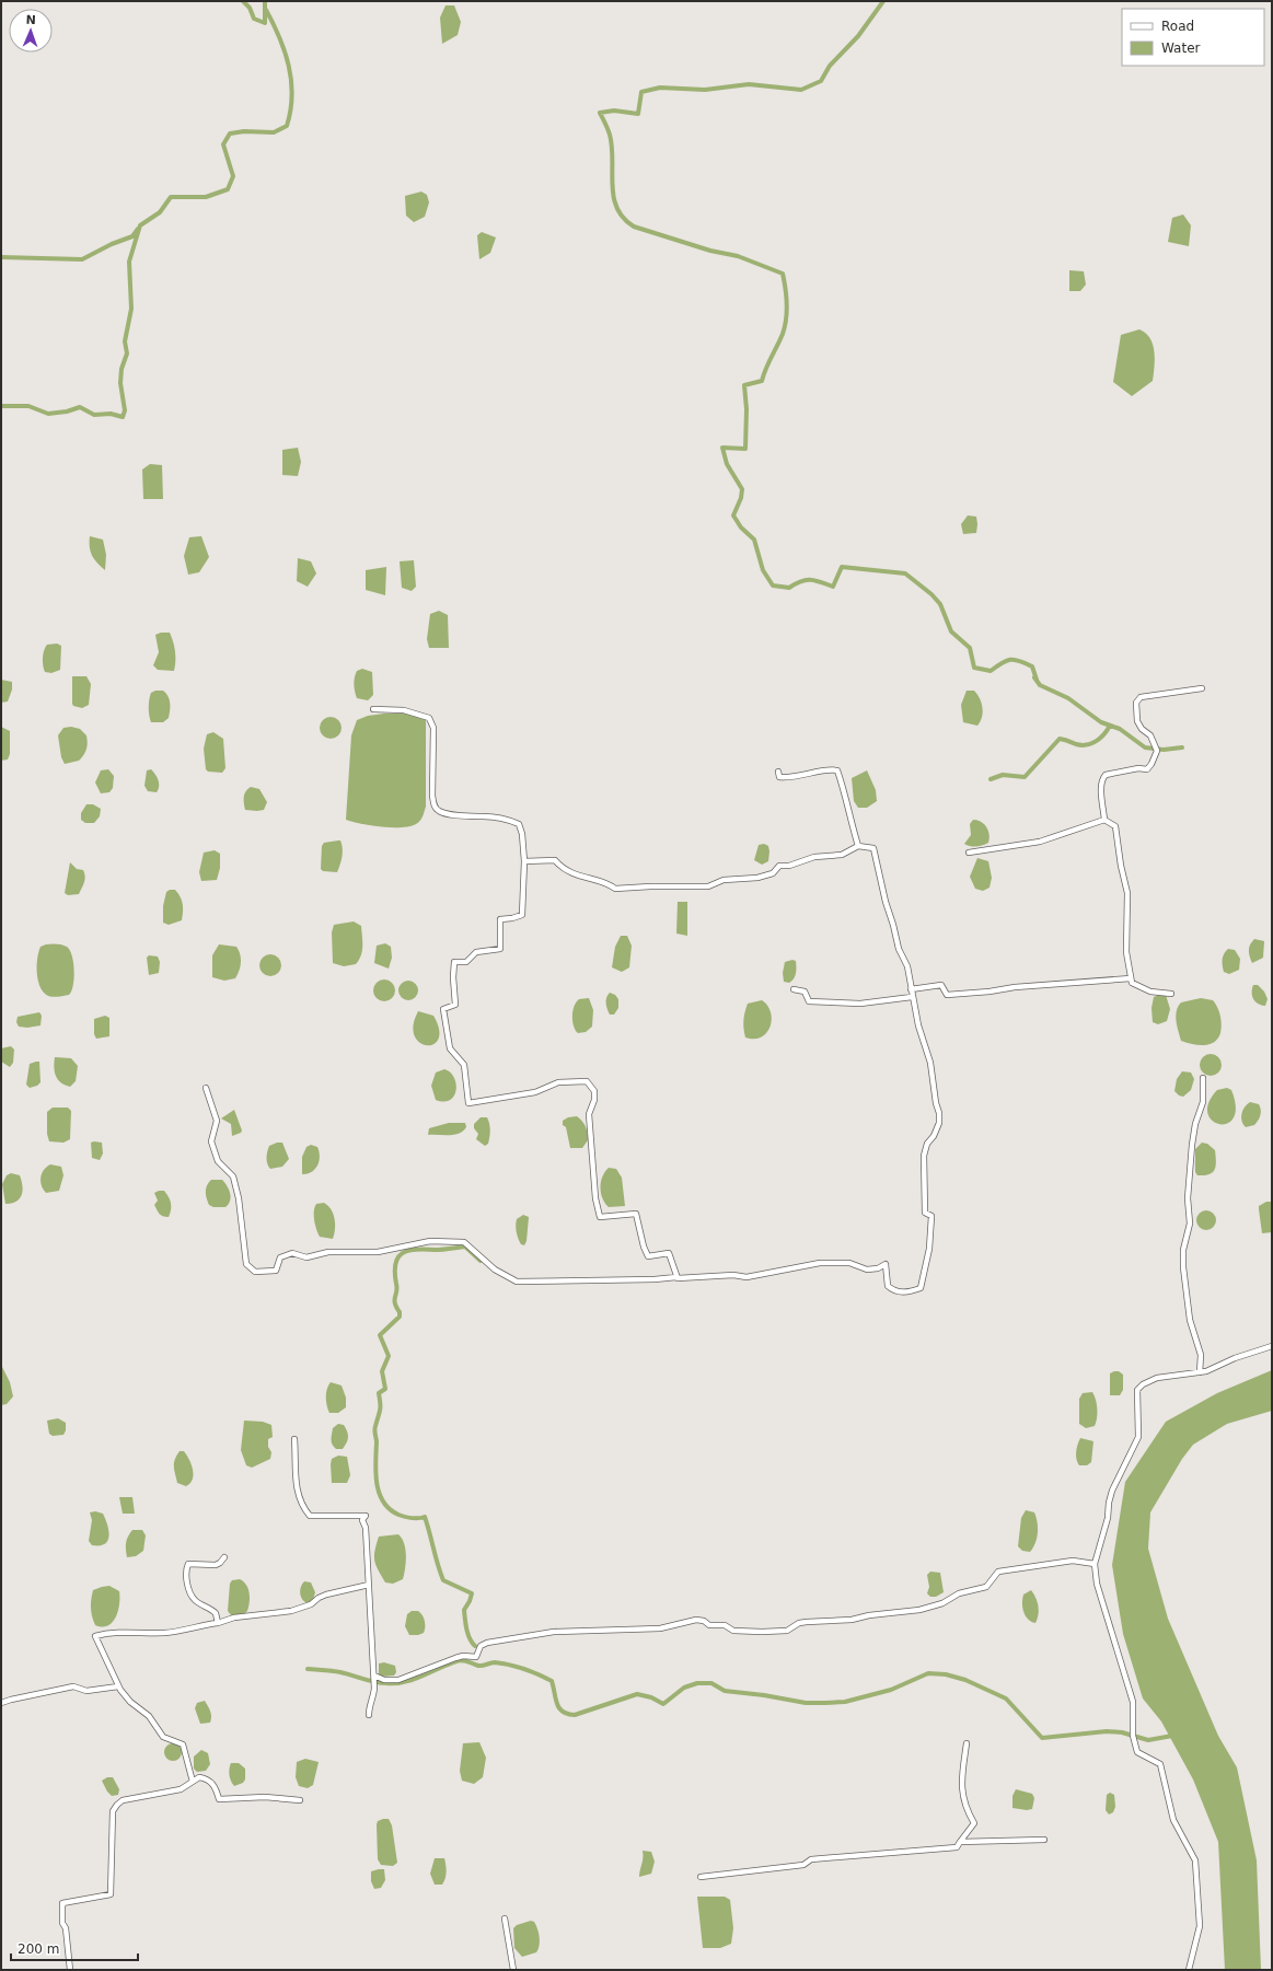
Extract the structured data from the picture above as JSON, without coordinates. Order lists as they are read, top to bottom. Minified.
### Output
{"legend":["Road","Water"],"scale_bar":"200 m","north":"top"}
